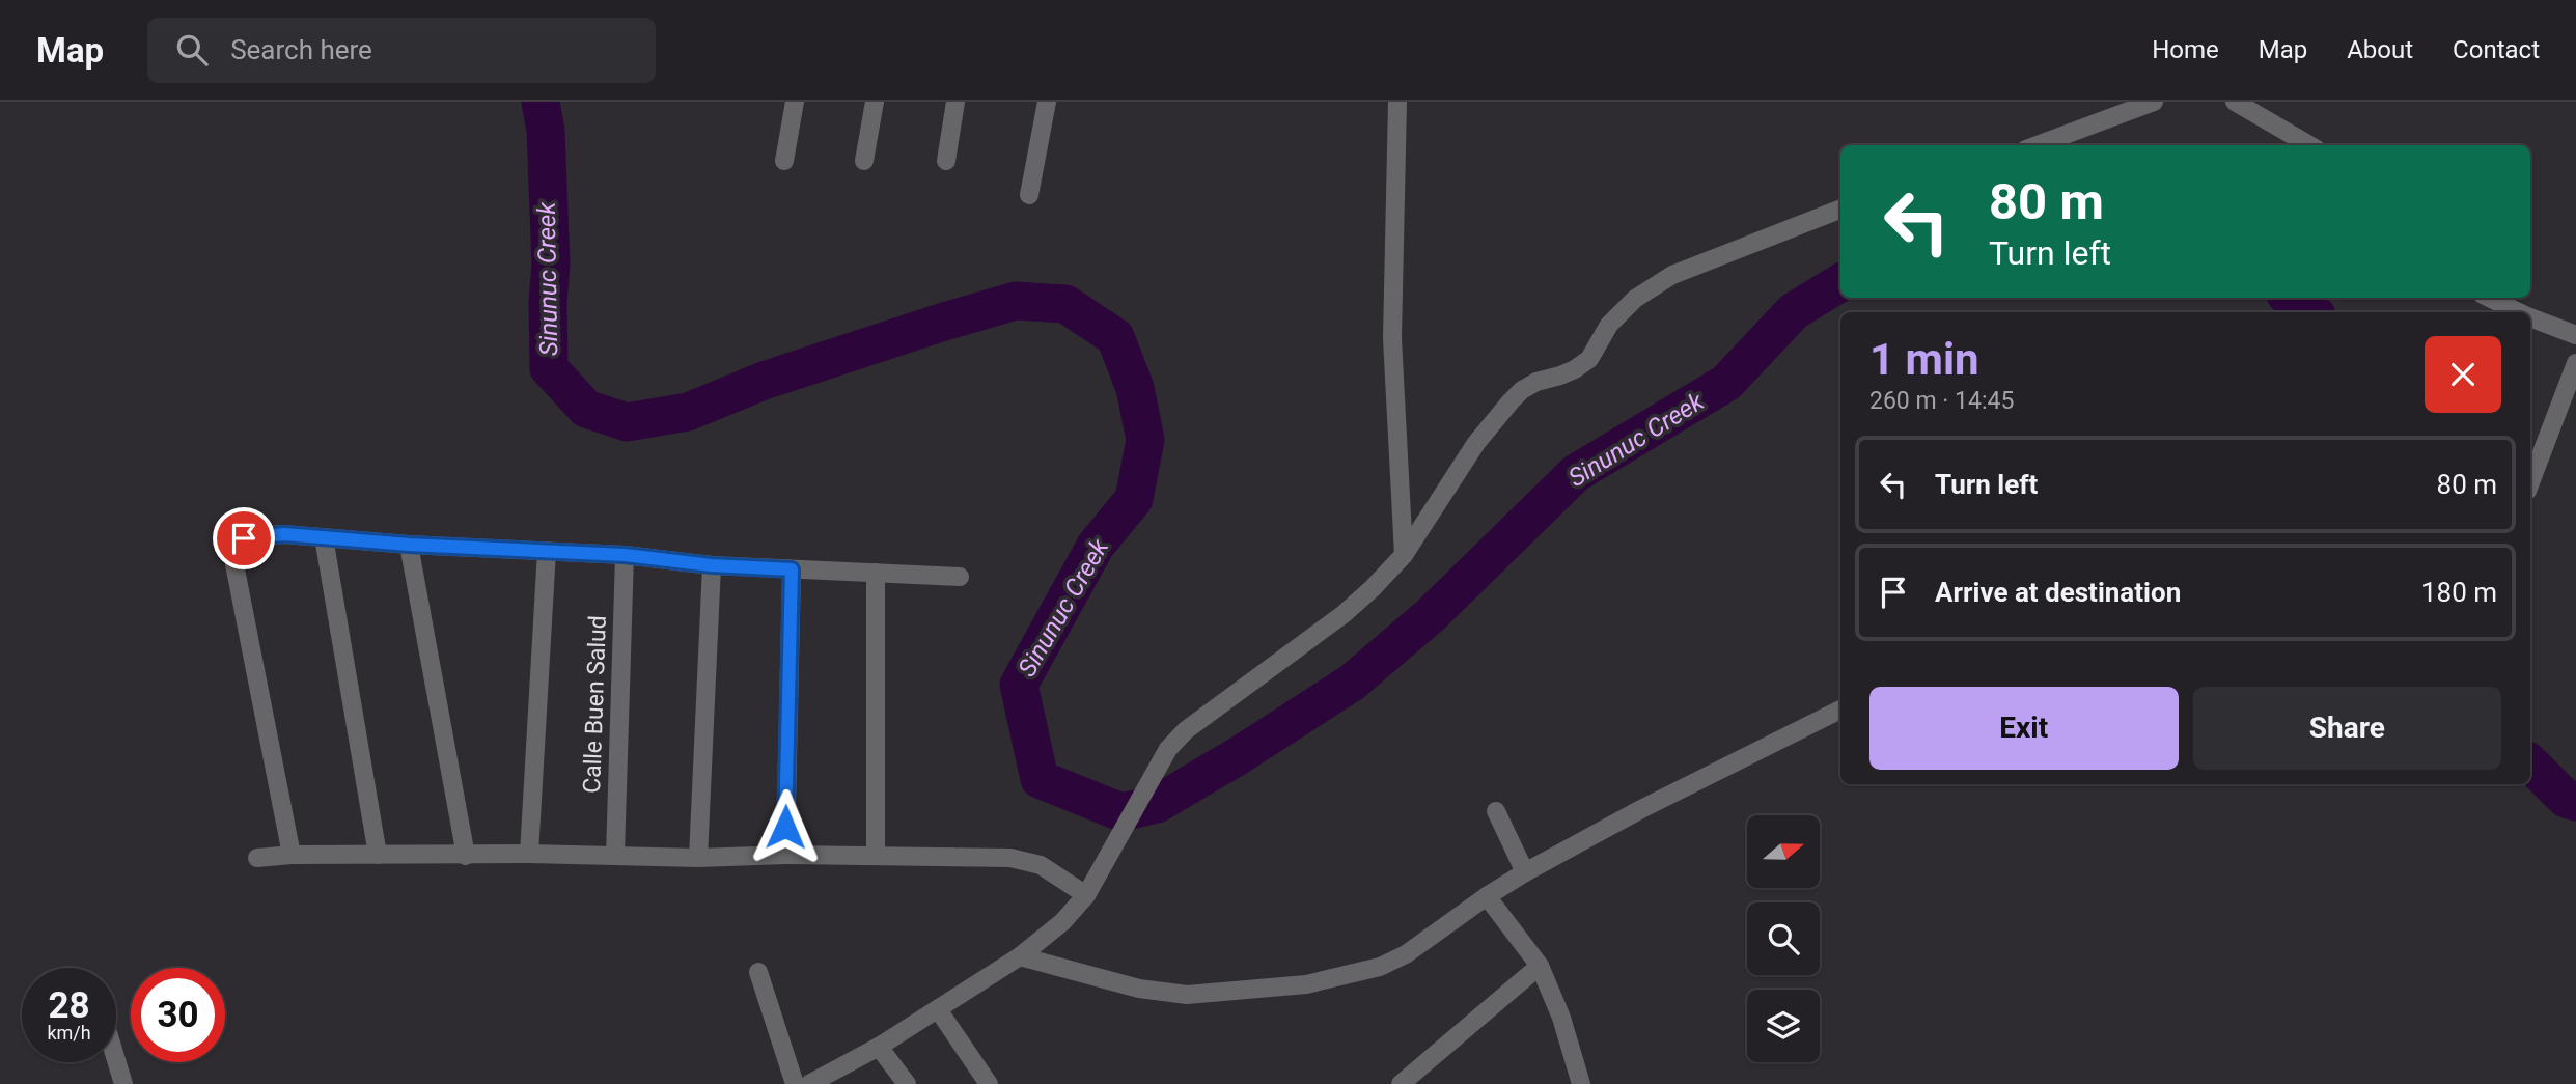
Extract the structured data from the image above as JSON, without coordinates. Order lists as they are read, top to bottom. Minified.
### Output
{"streets":{"street":["Calle Buen Salud"]},"water":["Sinunuc Creek"],"north":"right","page":{"header":"Map","search":"Search here","nav":["Home","Map","About","Contact"],"turn":["80 m","Turn left"],"heading":["1 min","260 m · 14:45"],"list":[{"name":"Turn left","value":"80 m"},{"name":"Arrive at destination","value":"180 m"}],"buttons":["Exit","Share"],"speed":"28 km/h","limit":"30"}}
